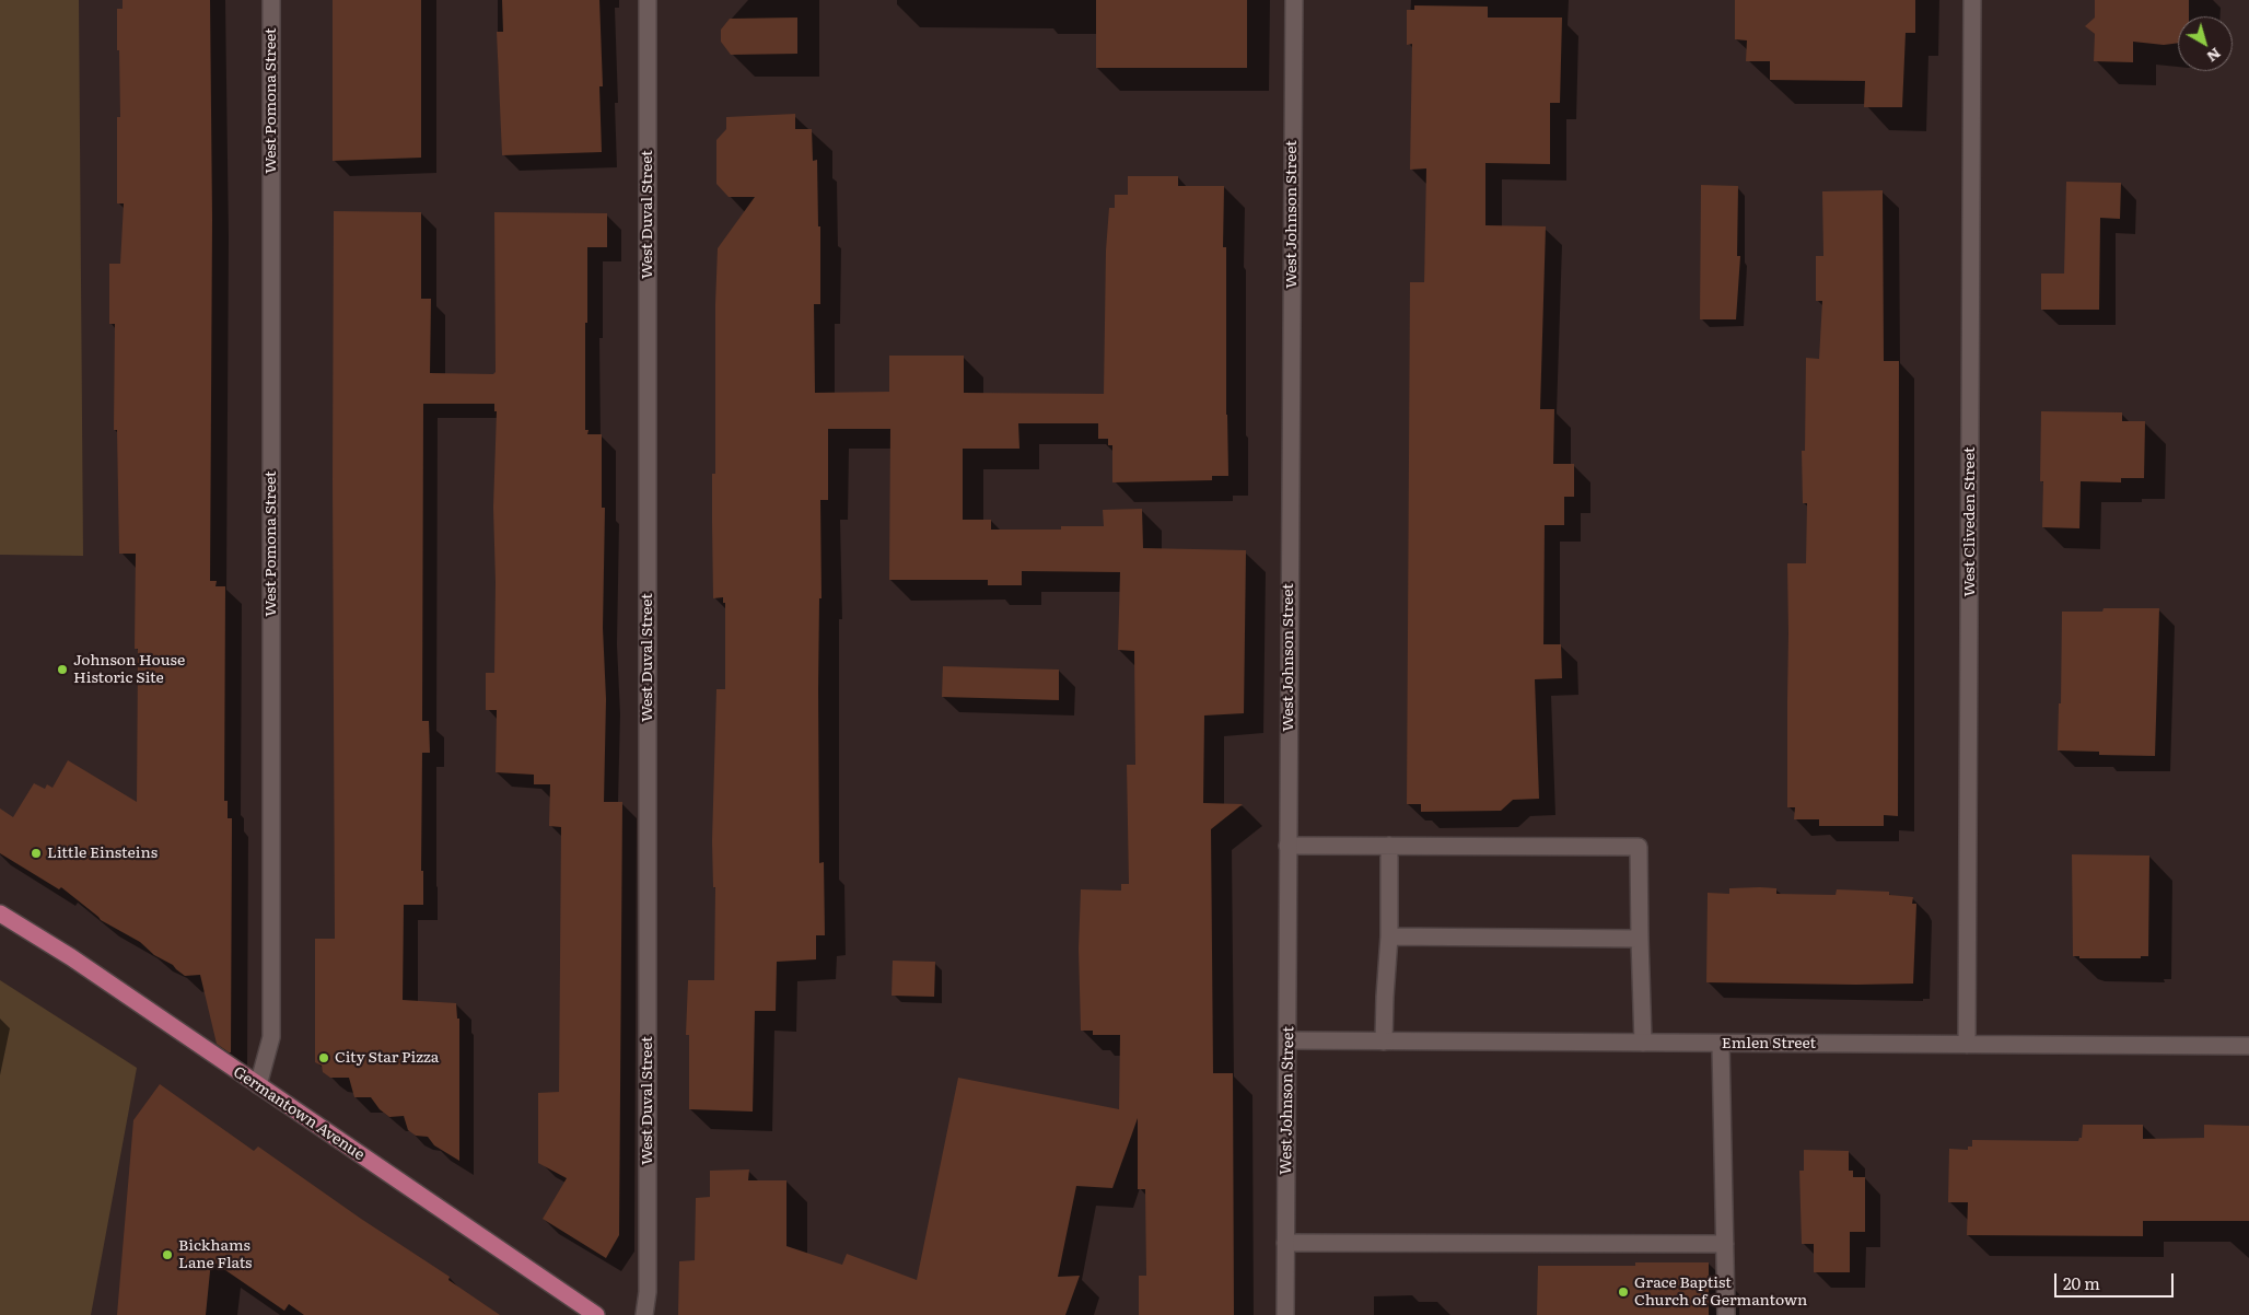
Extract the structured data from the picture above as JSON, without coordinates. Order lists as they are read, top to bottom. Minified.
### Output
{"streets":{"main road":["Germantown Avenue"],"street":["West Pomona Street","West Duval Street","West Johnson Street","West Cliveden Street","Emlen Street"]},"crossings":[["West Pomona Street","Germantown Avenue"],["West Johnson Street","Emlen Street"],["West Cliveden Street","Emlen Street"]],"places":["Johnson House Historic Site","Little Einsteins","City Star Pizza","Bickhams Lane Flats","Grace Baptist Church of Germantown"],"scale_bar":"20 m","north":"bottom right"}
